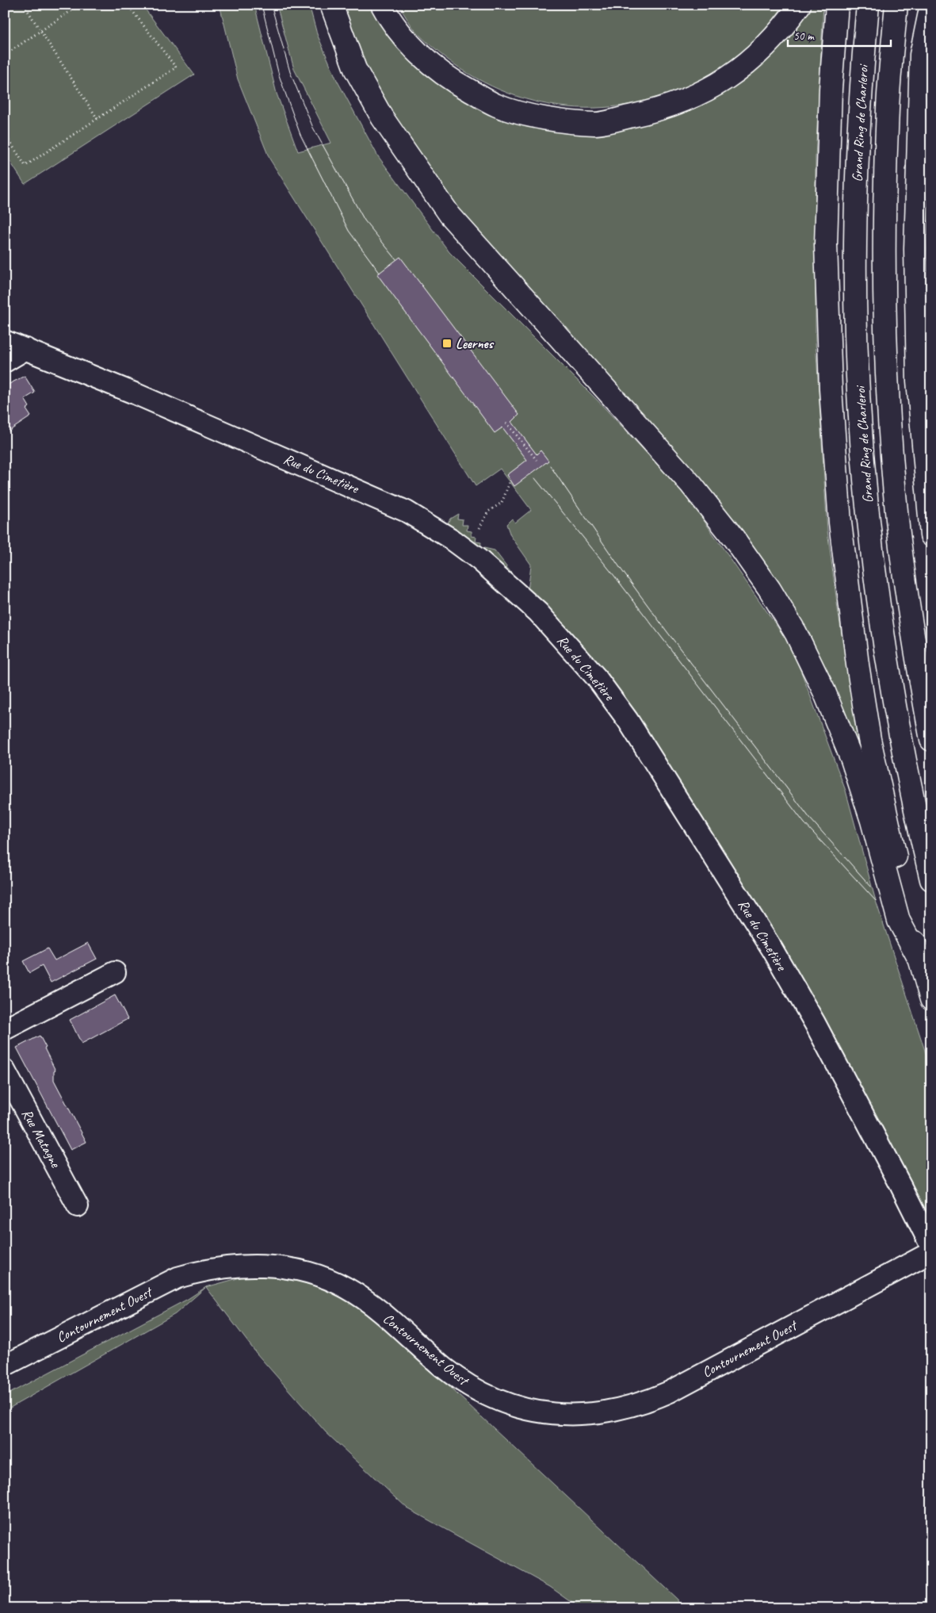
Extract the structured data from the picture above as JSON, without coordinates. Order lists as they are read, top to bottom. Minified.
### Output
{"streets":{"highway":["Grand Ring de Charleroi"],"street":["Rue du Cimetière","Rue Matagne","Contournement Ouest"]},"places":{"transit":["Leernes"]},"scale_bar":"50 m"}
